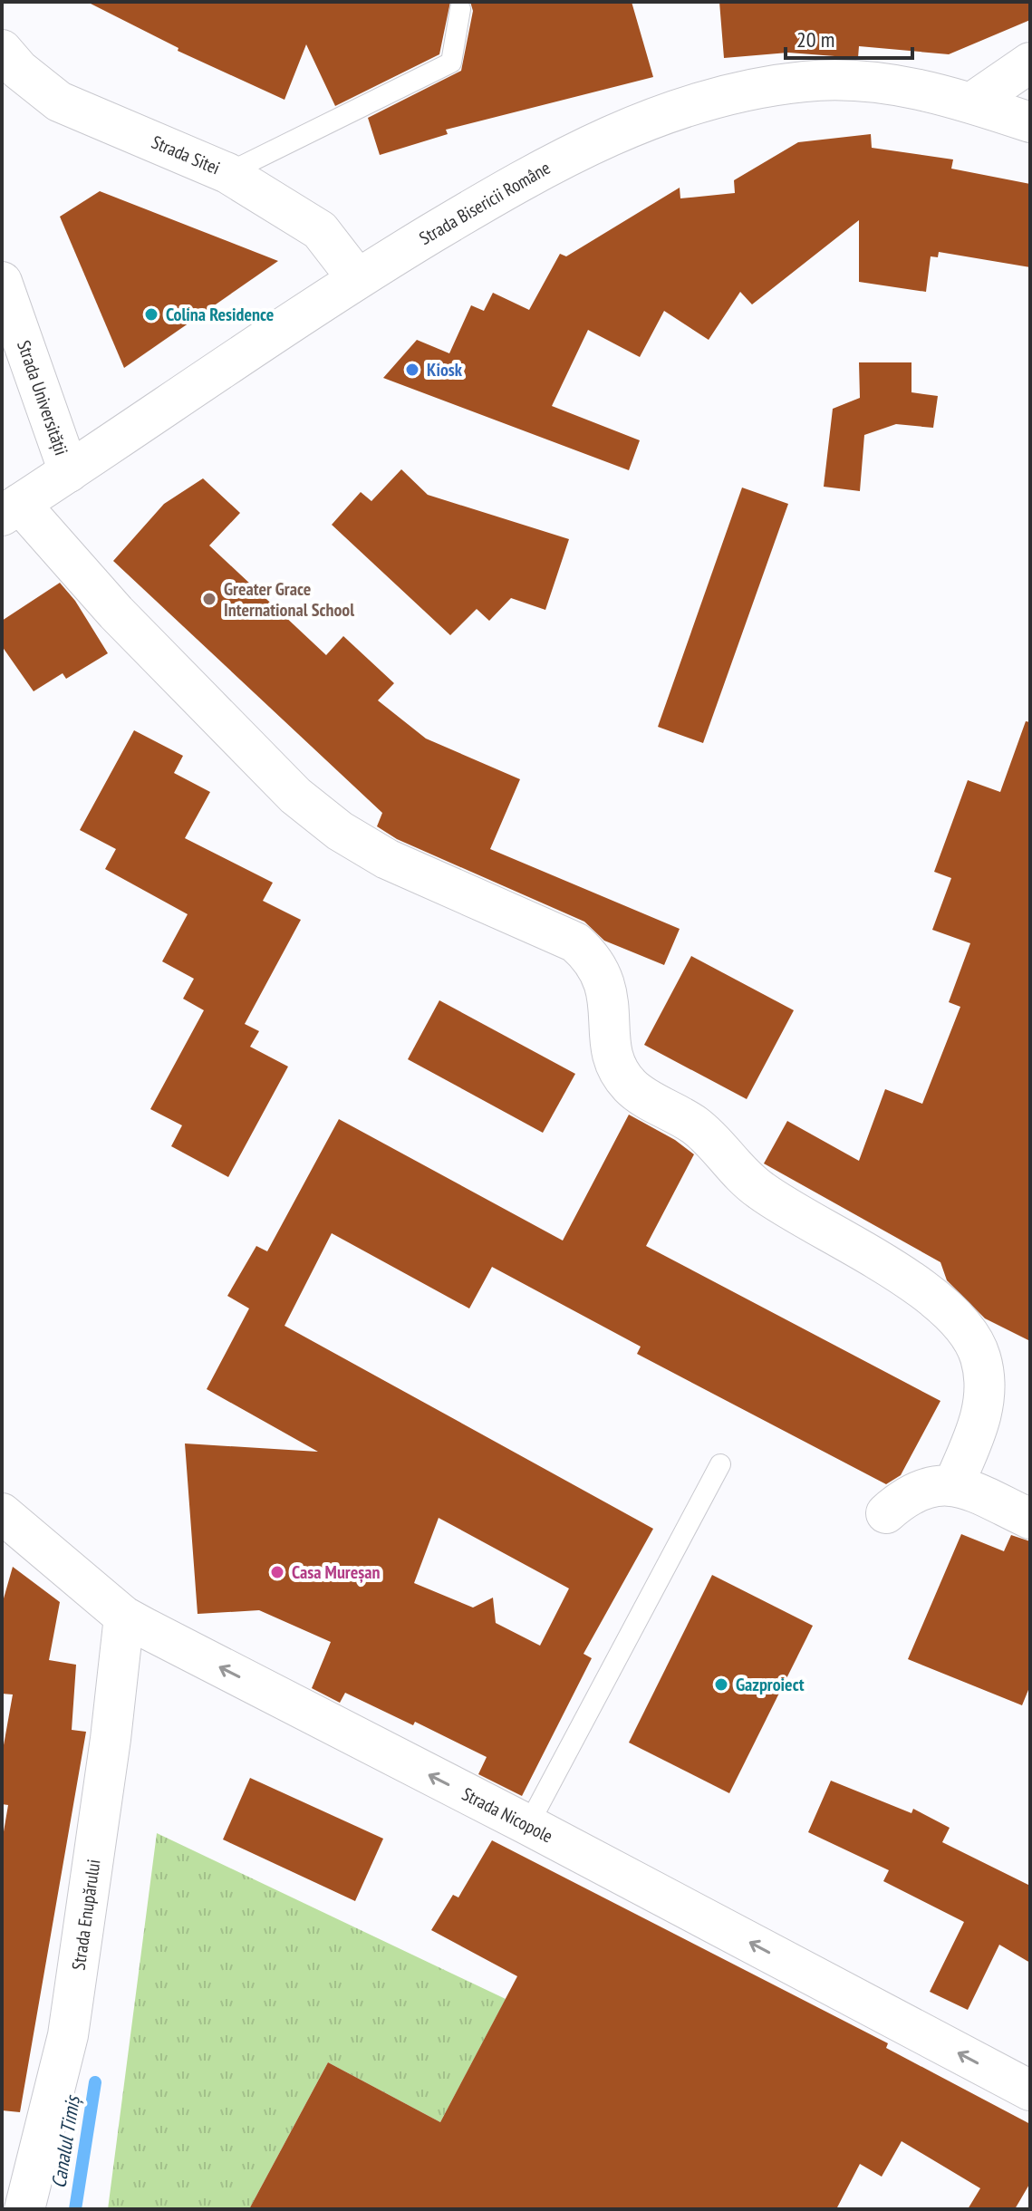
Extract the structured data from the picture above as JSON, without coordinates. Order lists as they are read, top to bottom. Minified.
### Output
{"streets":{"street":["Strada Sitei","Strada Bisericii Române","Strada Universității","Strada Nicopole","Strada Enupărului"]},"crossings":[["Strada Sitei","Strada Bisericii Române"],["Strada Bisericii Române","Strada Universității"],["Strada Nicopole","Strada Enupărului"]],"one_way":["Strada Nicopole"],"water":["Canalul Timiș"],"places":["Colina Residence","Kiosk","Greater Grace International School","Casa Mureșan","Gazproiect"],"scale_bar":"20 m"}
